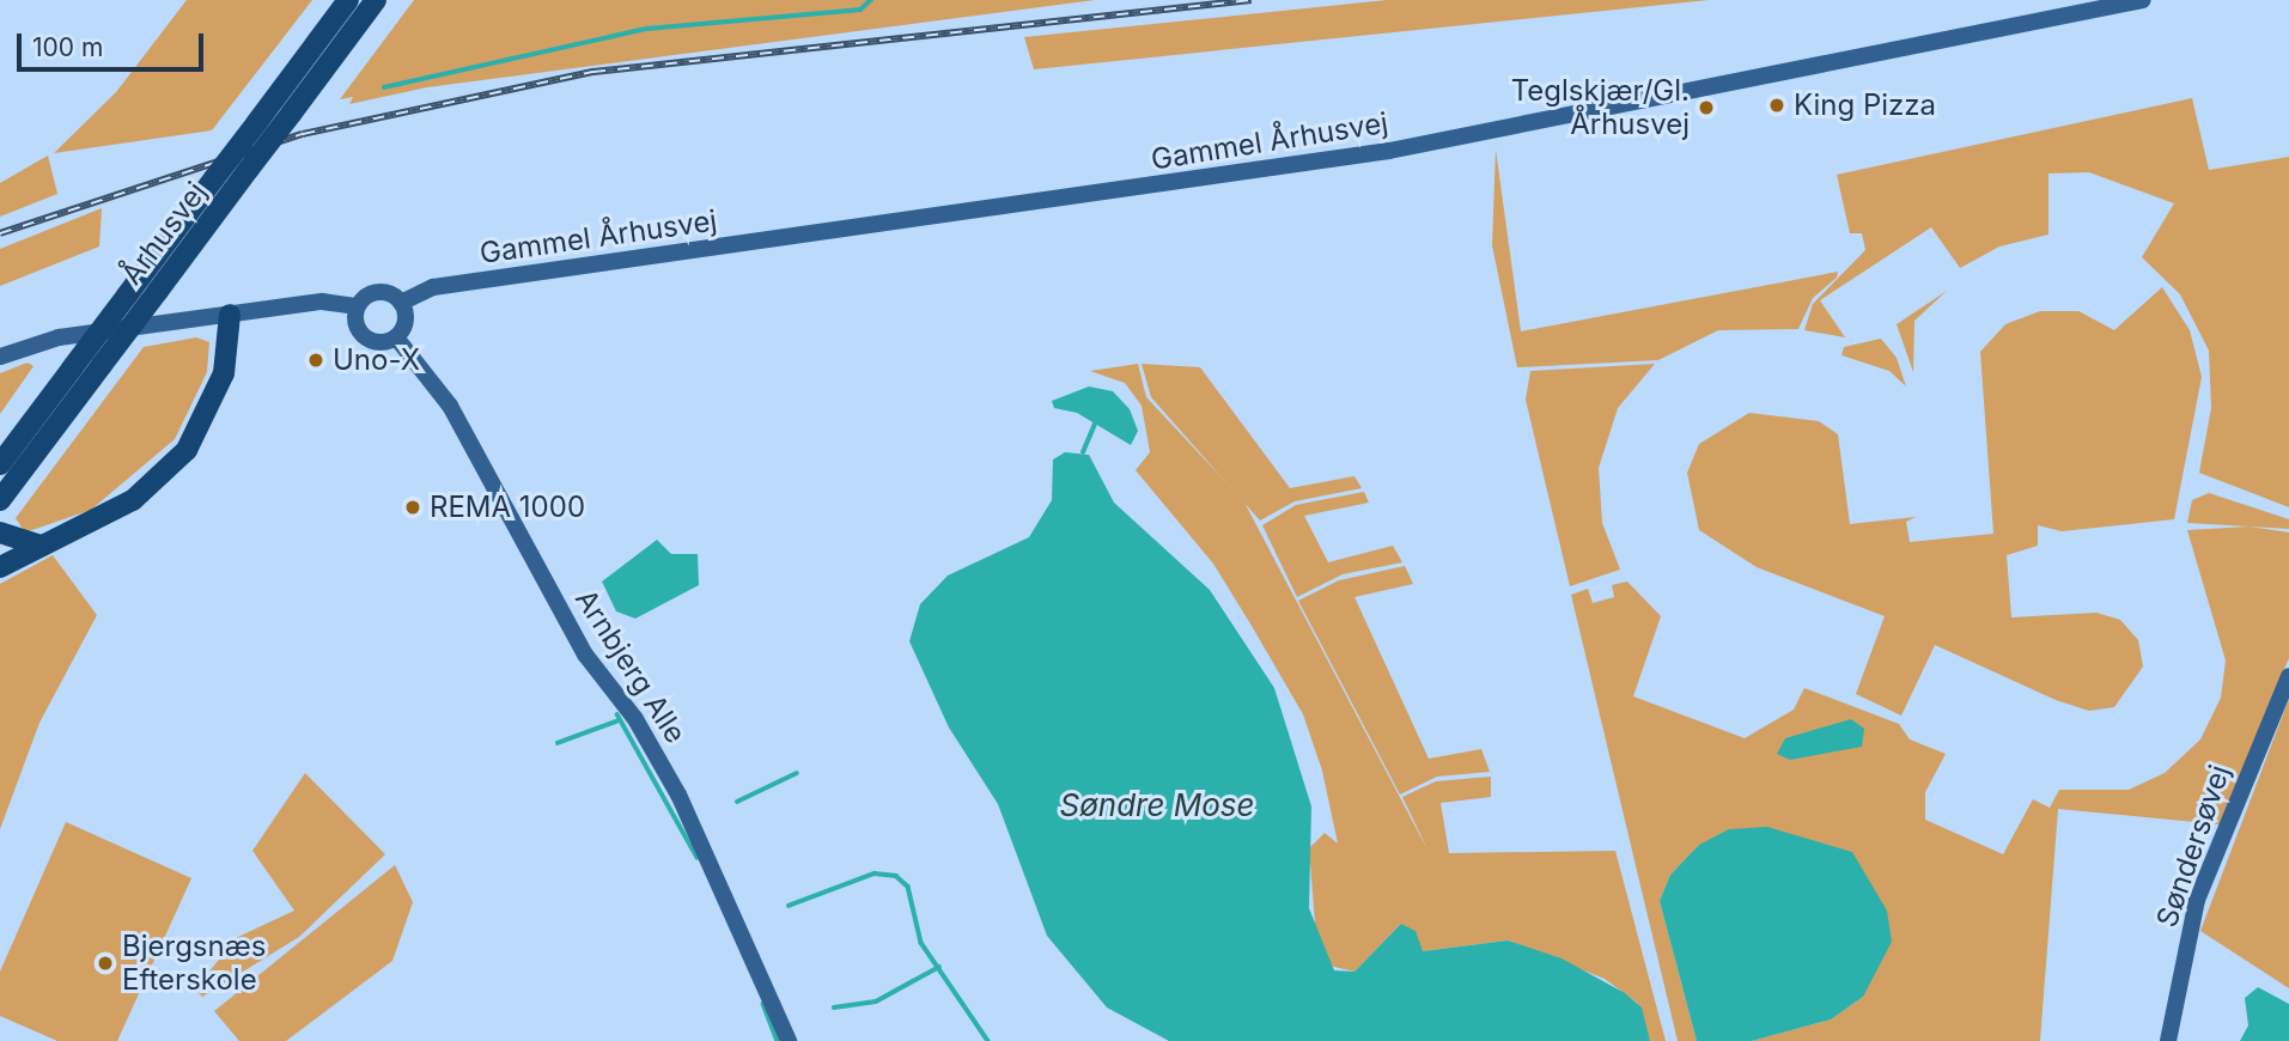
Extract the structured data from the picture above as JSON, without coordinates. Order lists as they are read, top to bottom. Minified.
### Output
{"streets":{"main road":["Århusvej"],"street":["Gammel Århusvej","Arnbjerg Alle","Søndersøvej"]},"crossings":[["Gammel Århusvej","Arnbjerg Alle"]],"water":["Søndre Mose"],"places":["King Pizza","Teglskjær/Gl. Århusvej","Uno-X","REMA 1000","Bjergsnæs Efterskole"],"scale_bar":"100 m"}
